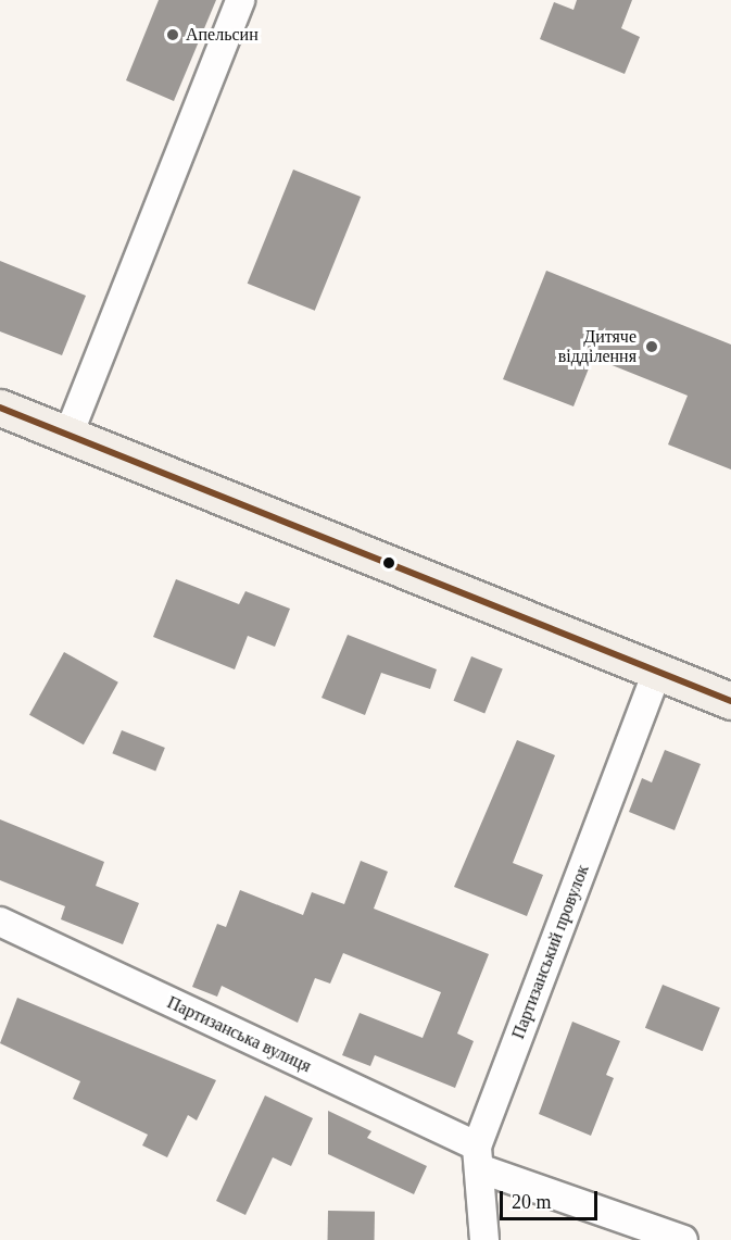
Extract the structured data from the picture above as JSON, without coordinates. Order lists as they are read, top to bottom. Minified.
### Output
{"streets":{"street":["Партизанський провулок","Партизанська вулиця"]},"crossings":[["Партизанський провулок","Партизанська вулиця"]],"places":["Апельсин","Дитяче відділення"],"scale_bar":"20 m"}
